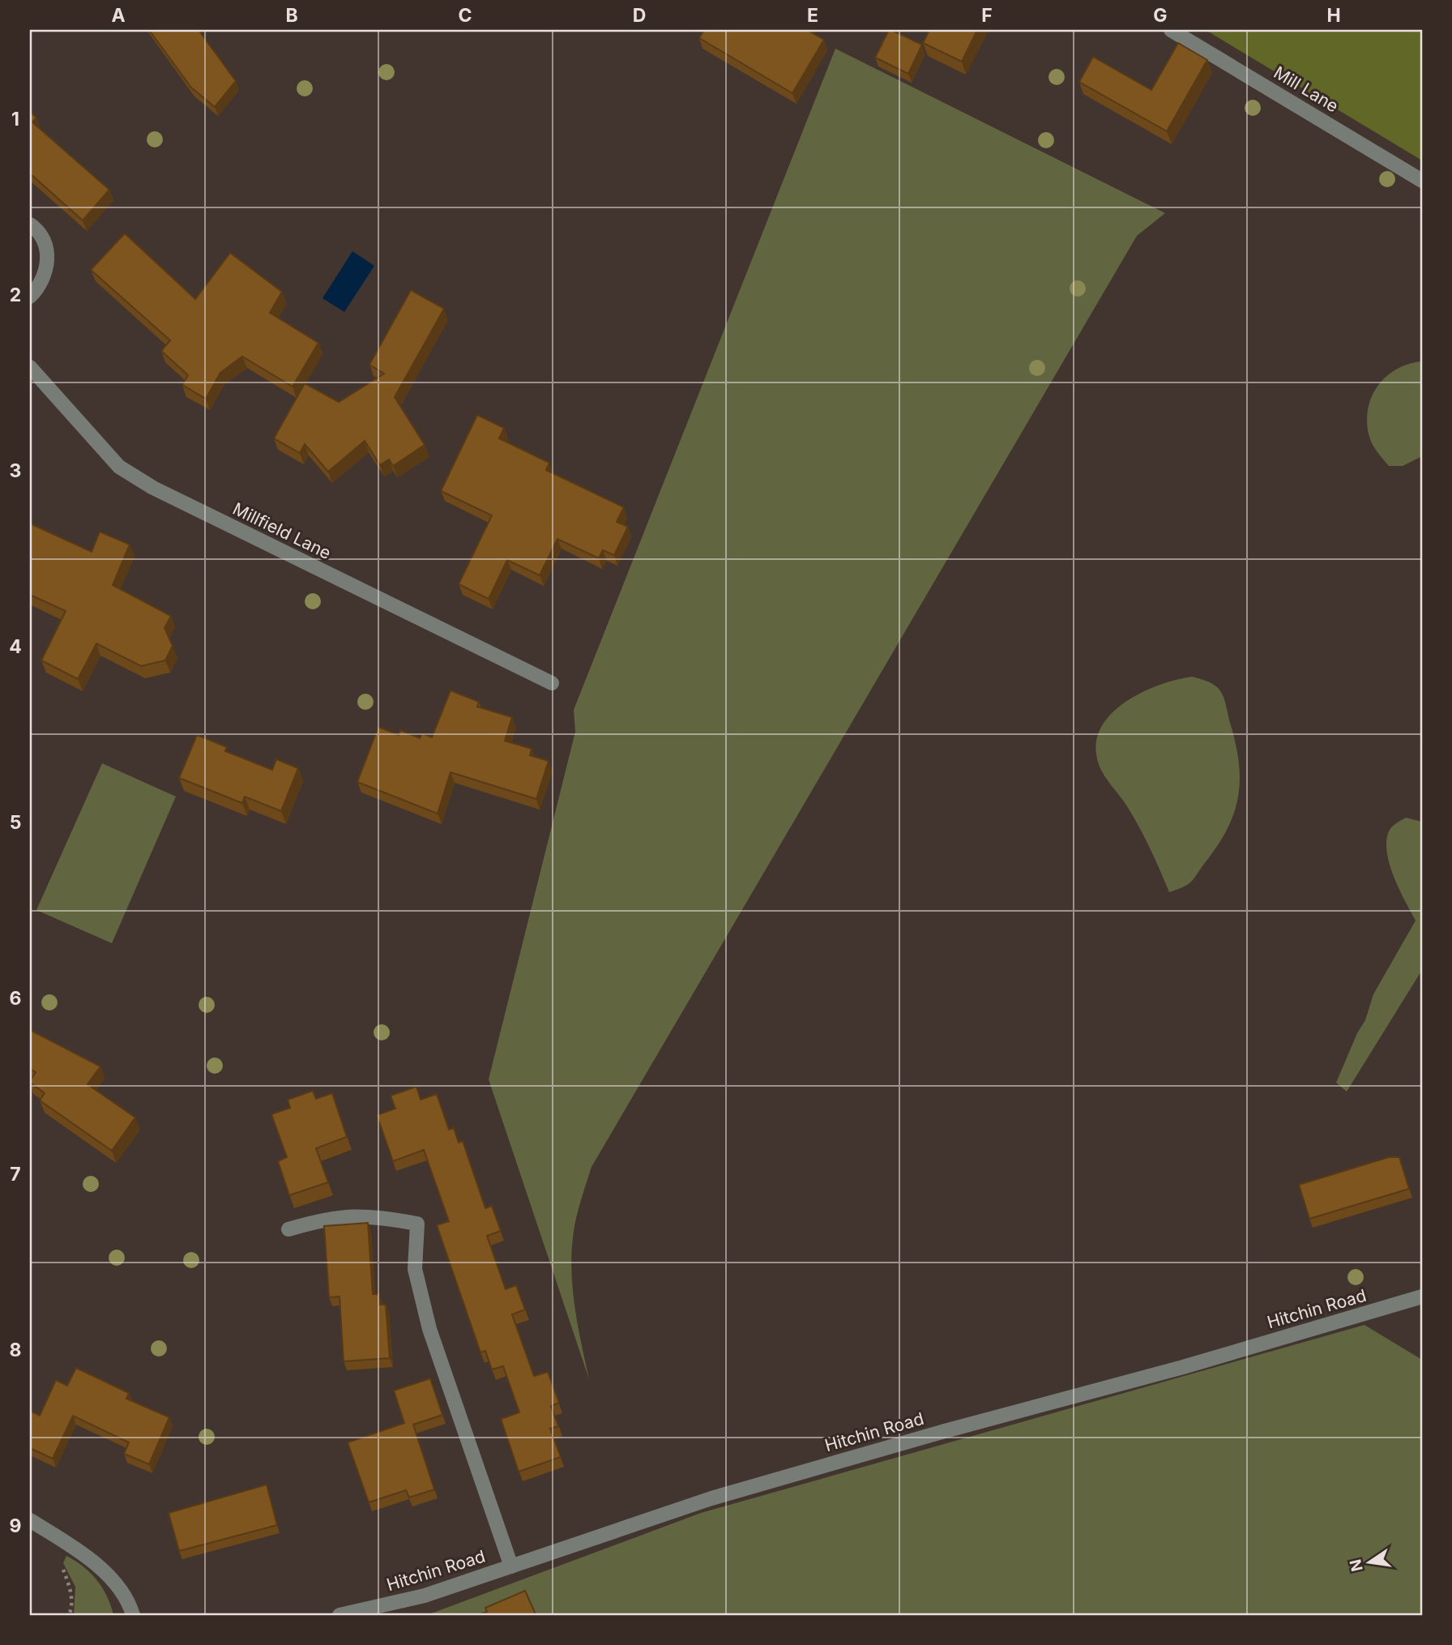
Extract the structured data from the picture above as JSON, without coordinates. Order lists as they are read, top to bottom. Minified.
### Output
{"streets":{"street":["Mill Lane","Millfield Lane","Hitchin Road"]},"north":"left","grid":{"columns":["A","B","C","D","E","F","G","H"],"rows":["1","2","3","4","5","6","7","8","9"]}}
